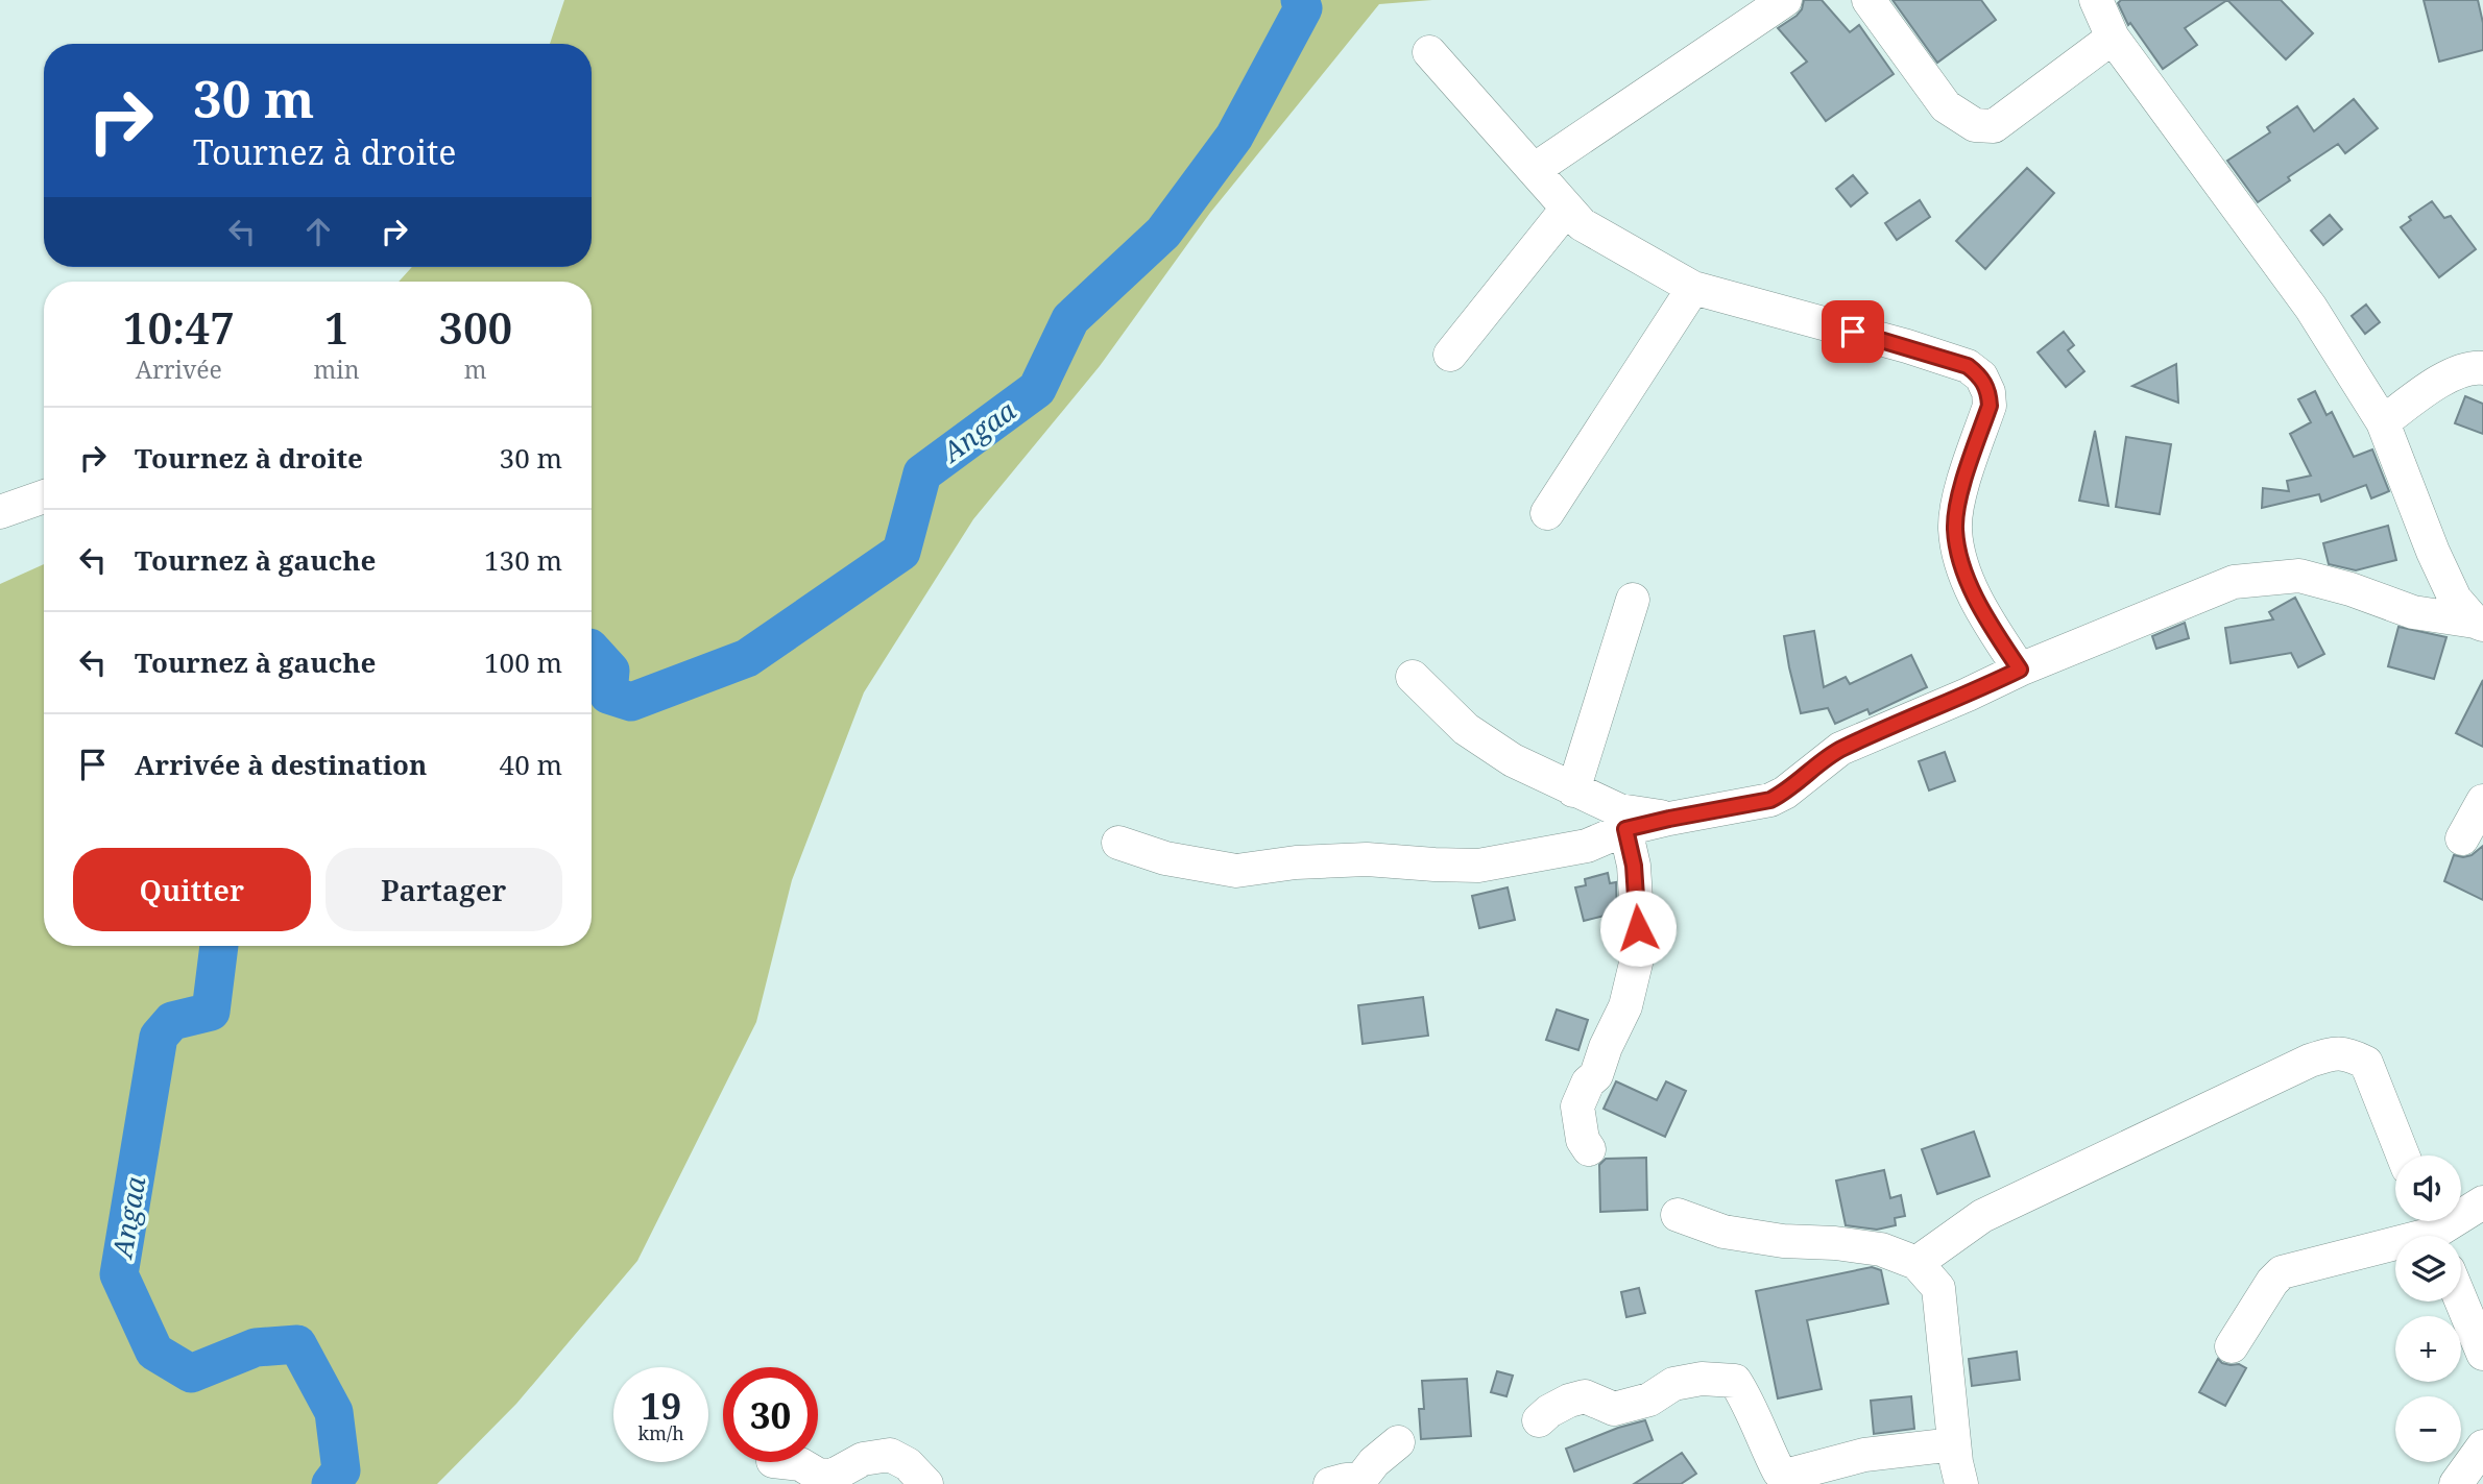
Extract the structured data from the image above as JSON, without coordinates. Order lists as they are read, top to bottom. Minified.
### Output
{"water":["Angaa"],"page":{"turn":["30 m","Tournez à droite"],"eta":["10:47","Arrivée","1","min","300","m"],"list":[{"name":"Tournez à droite","value":"30 m"},{"name":"Tournez à gauche","value":"130 m"},{"name":"Tournez à gauche","value":"100 m"},{"name":"Arrivée à destination","value":"40 m"}],"buttons":["Quitter","Partager"],"map_buttons":["+","−"],"speed":"19 km/h","limit":"30"}}
